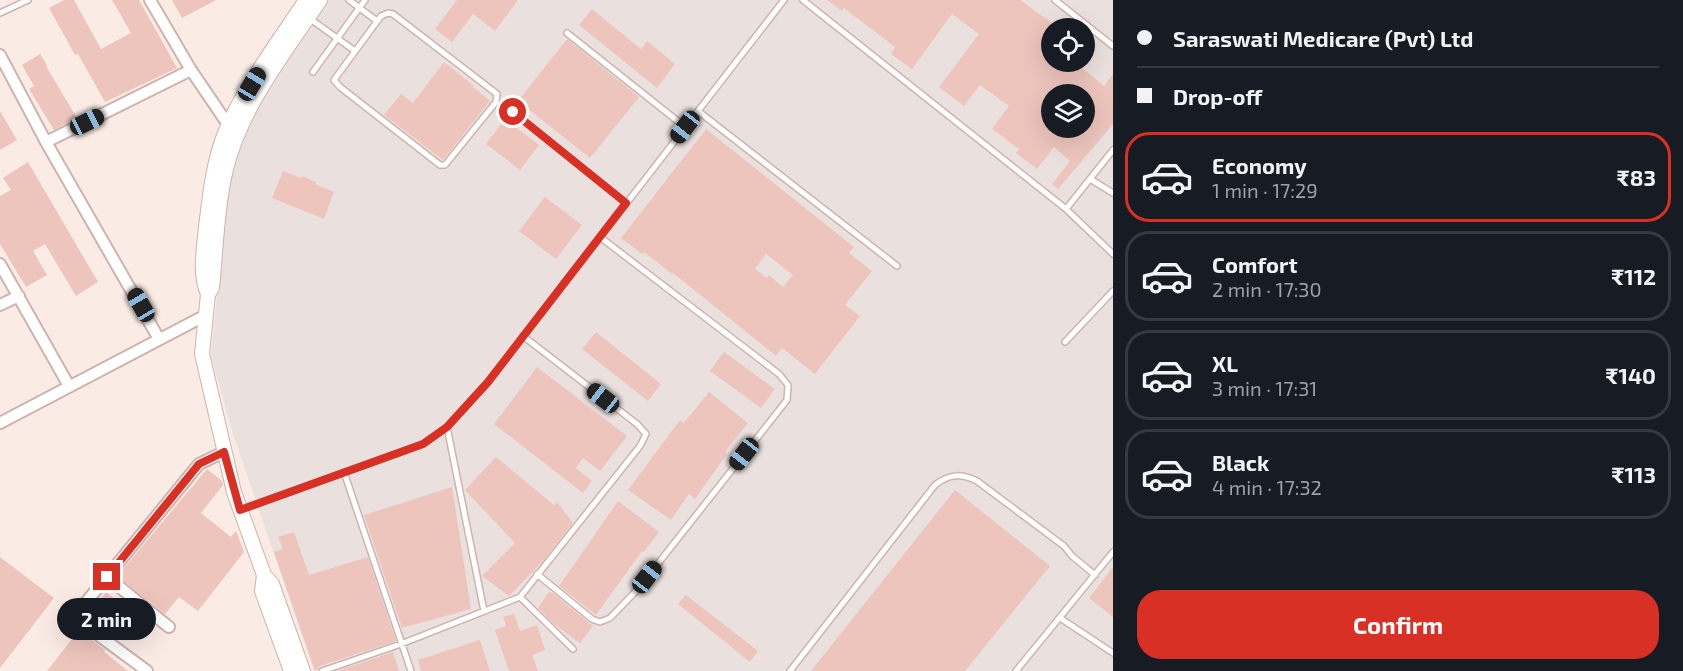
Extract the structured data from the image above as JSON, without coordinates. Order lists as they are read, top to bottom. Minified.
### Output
{"page":{"banner":["Saraswati Medicare (Pvt) Ltd","Drop-off"],"list":[{"name":"Economy","note":"1 min · 17:29","value":"₹83"},{"name":"Comfort","note":"2 min · 17:30","value":"₹112"},{"name":"XL","note":"3 min · 17:31","value":"₹140"},{"name":"Black","note":"4 min · 17:32","value":"₹113"}],"buttons":"Confirm","bubble":"2 min"}}
